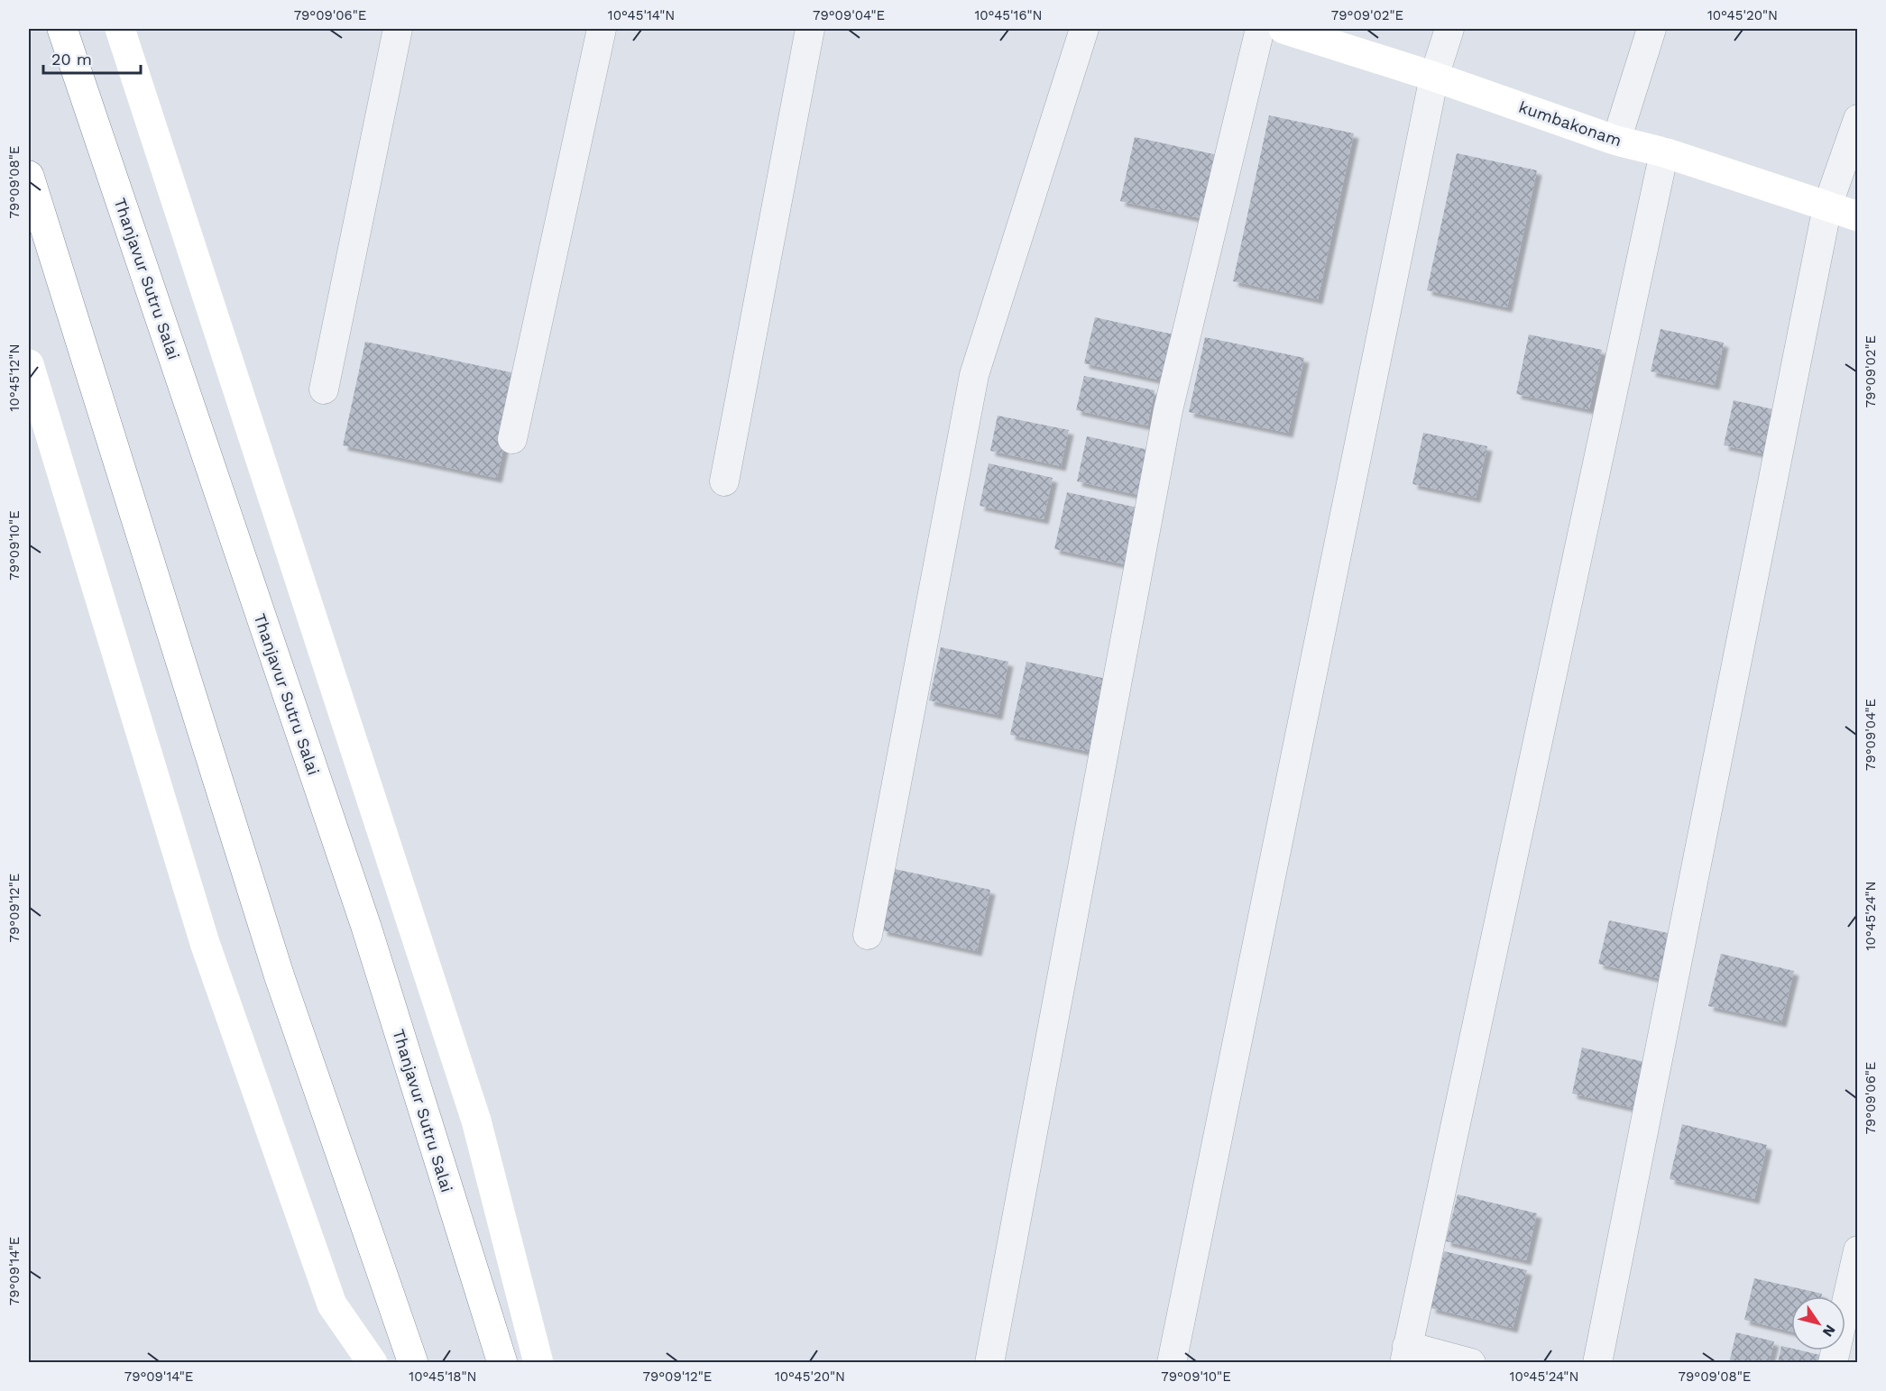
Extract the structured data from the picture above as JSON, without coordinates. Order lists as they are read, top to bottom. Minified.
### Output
{"streets":{"main road":["kumbakonam","Thanjavur Sutru Salai"]},"scale_bar":"20 m","north":"bottom right","coordinates":["79°09'06\"E","10°45'14\"N","79°09'04\"E","10°45'16\"N","79°09'02\"E","10°45'20\"N","79°09'08\"E","10°45'12\"N","79°09'10\"E","79°09'12\"E","10°45'24\"N","79°09'14\"E","10°45'18\"N"]}
